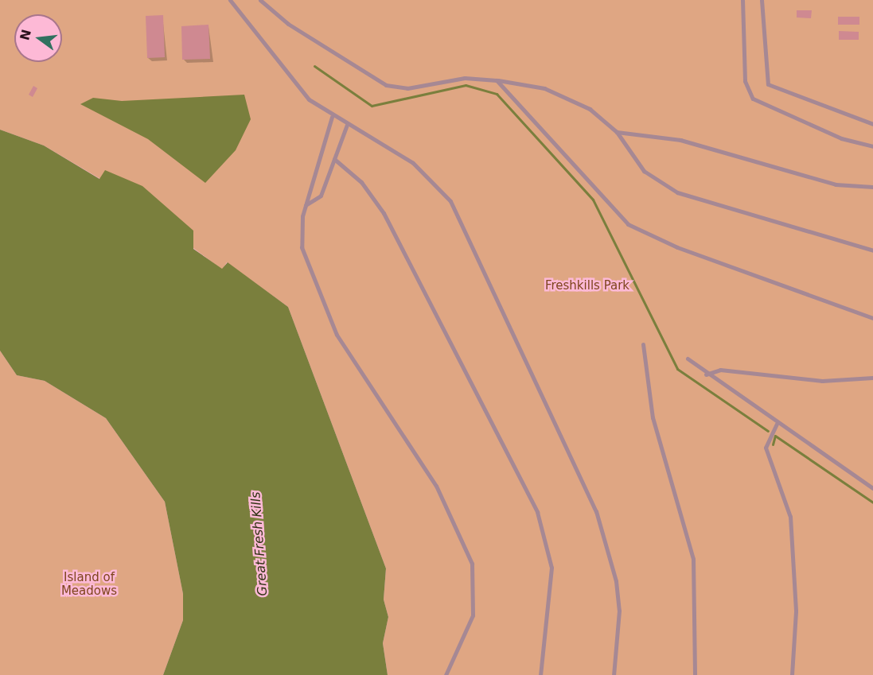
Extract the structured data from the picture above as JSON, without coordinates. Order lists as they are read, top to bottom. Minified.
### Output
{"water":["Great Fresh Kills"],"parks":["Freshkills Park","Island of Meadows"],"north":"left"}
